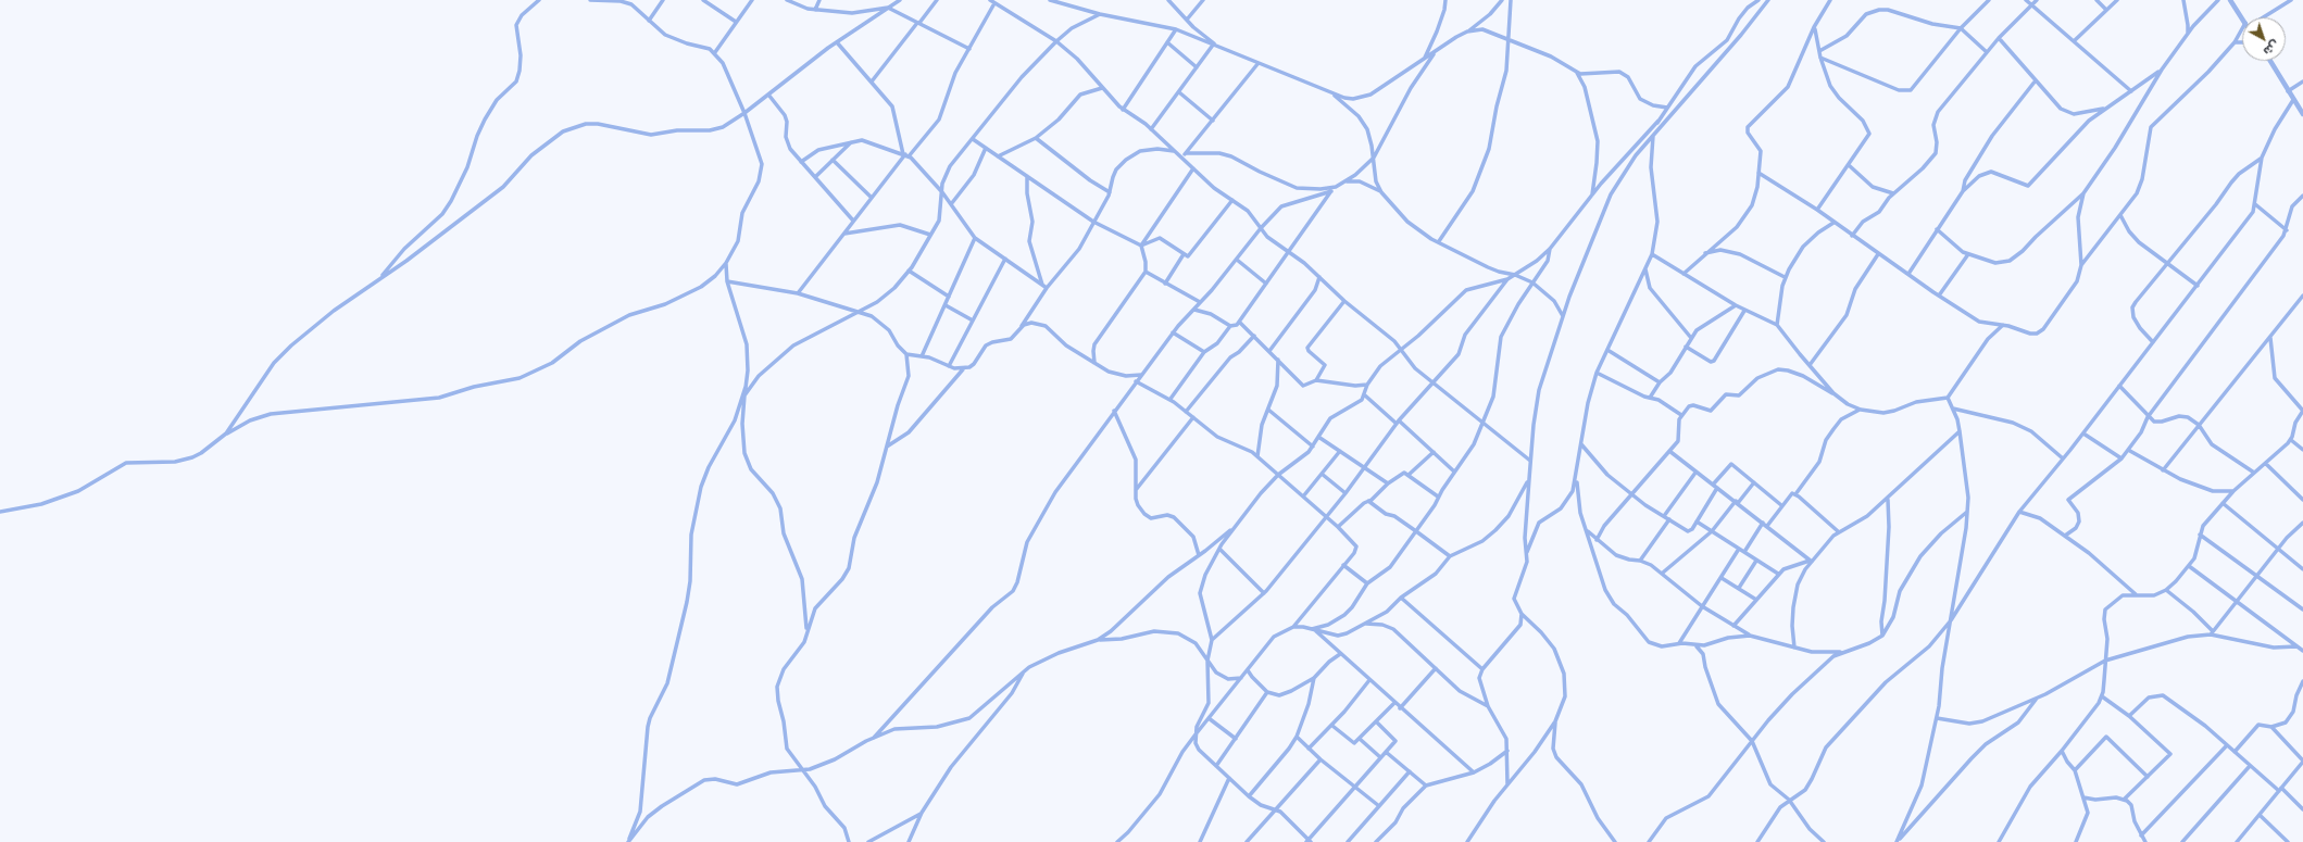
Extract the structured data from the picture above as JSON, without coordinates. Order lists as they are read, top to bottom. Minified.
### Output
{"north":"bottom right"}
